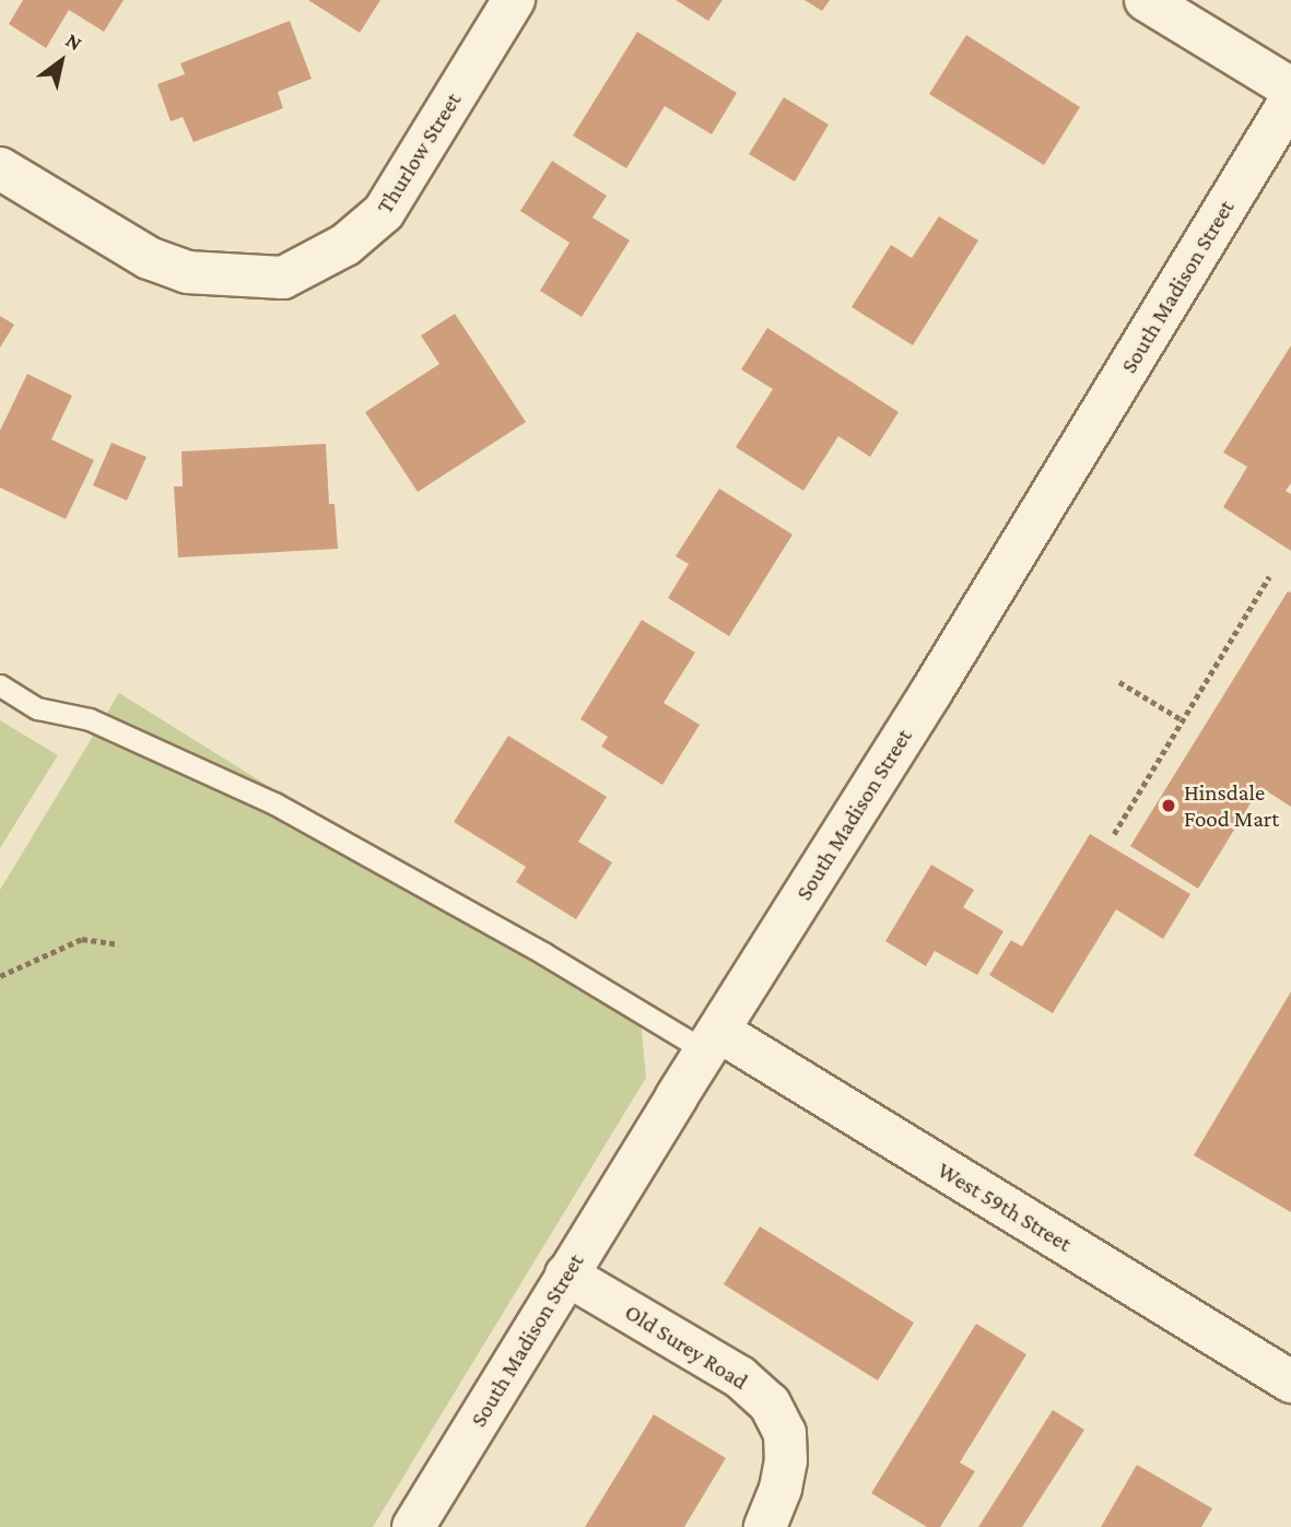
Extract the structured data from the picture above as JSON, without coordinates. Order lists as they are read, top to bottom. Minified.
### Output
{"streets":{"street":["Thurlow Street","South Madison Street","West 59th Street","Old Surey Road"]},"crossings":[["South Madison Street","West 59th Street"],["South Madison Street","Old Surey Road"]],"places":["Hinsdale Food Mart"],"north":"top right"}
